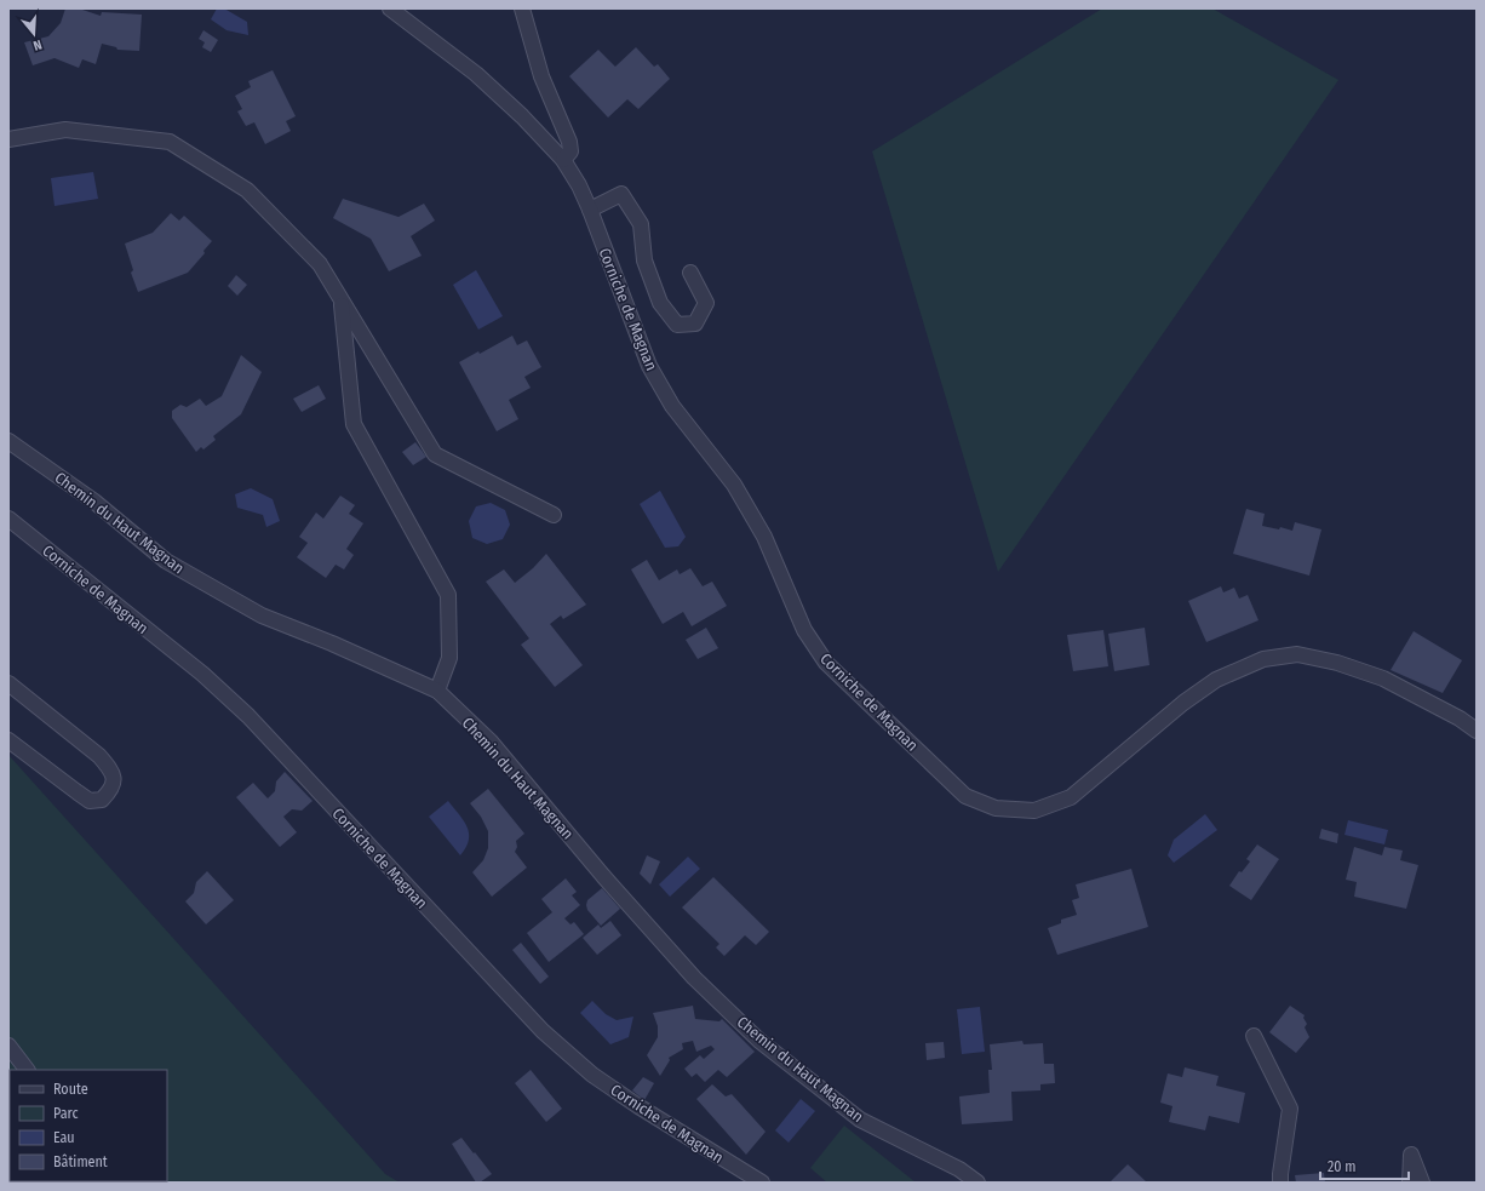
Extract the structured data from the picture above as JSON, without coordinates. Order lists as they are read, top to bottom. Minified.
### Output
{"streets":{"street":["Corniche de Magnan","Chemin du Haut Magnan"]},"legend":["Route","Parc","Eau","Bâtiment"],"scale_bar":"20 m","north":"bottom"}
